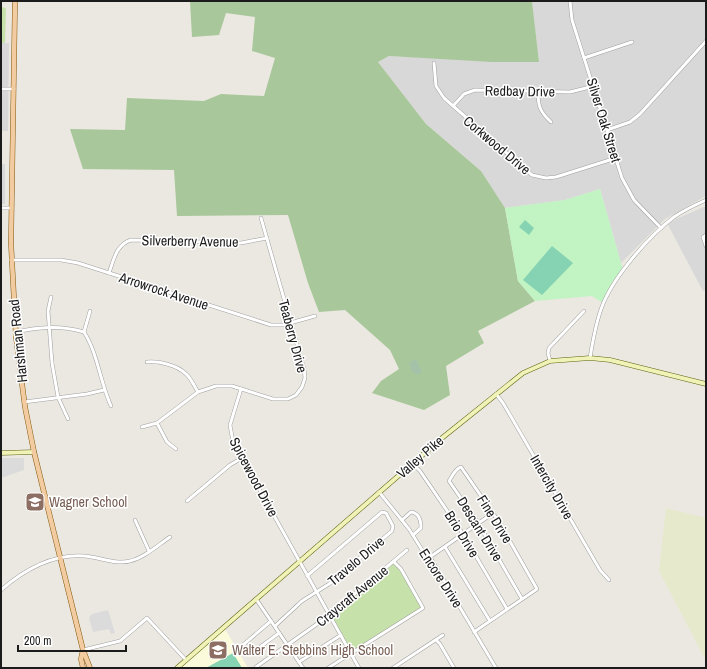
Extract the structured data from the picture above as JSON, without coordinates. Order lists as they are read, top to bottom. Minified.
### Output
{"streets":{"main road":["Harshman Road"],"street":["Redbay Drive","Silver Oak Street","Corkwood Drive","Silverberry Avenue","Arrowrock Avenue","Teaberry Drive","Valley Pike","Spicewood Drive","Intercity Drive","Fine Drive","Descant Drive","Brio Drive","Travelo Drive","Encore Drive","Craycraft Avenue"]},"crossings":[["Redbay Drive","Silver Oak Street"],["Redbay Drive","Corkwood Drive"],["Silver Oak Street","Corkwood Drive"],["Silverberry Avenue","Arrowrock Avenue"],["Silverberry Avenue","Teaberry Drive"],["Arrowrock Avenue","Teaberry Drive"],["Arrowrock Avenue","Harshman Road"],["Teaberry Drive","Spicewood Drive"],["Valley Pike","Spicewood Drive"],["Valley Pike","Intercity Drive"],["Valley Pike","Brio Drive"],["Valley Pike","Encore Drive"],["Spicewood Drive","Travelo Drive"],["Spicewood Drive","Craycraft Avenue"],["Fine Drive","Descant Drive"]],"places":{"school or university":["Wagner School","Walter E. Stebbins High School"]},"scale_bar":"200 m"}
